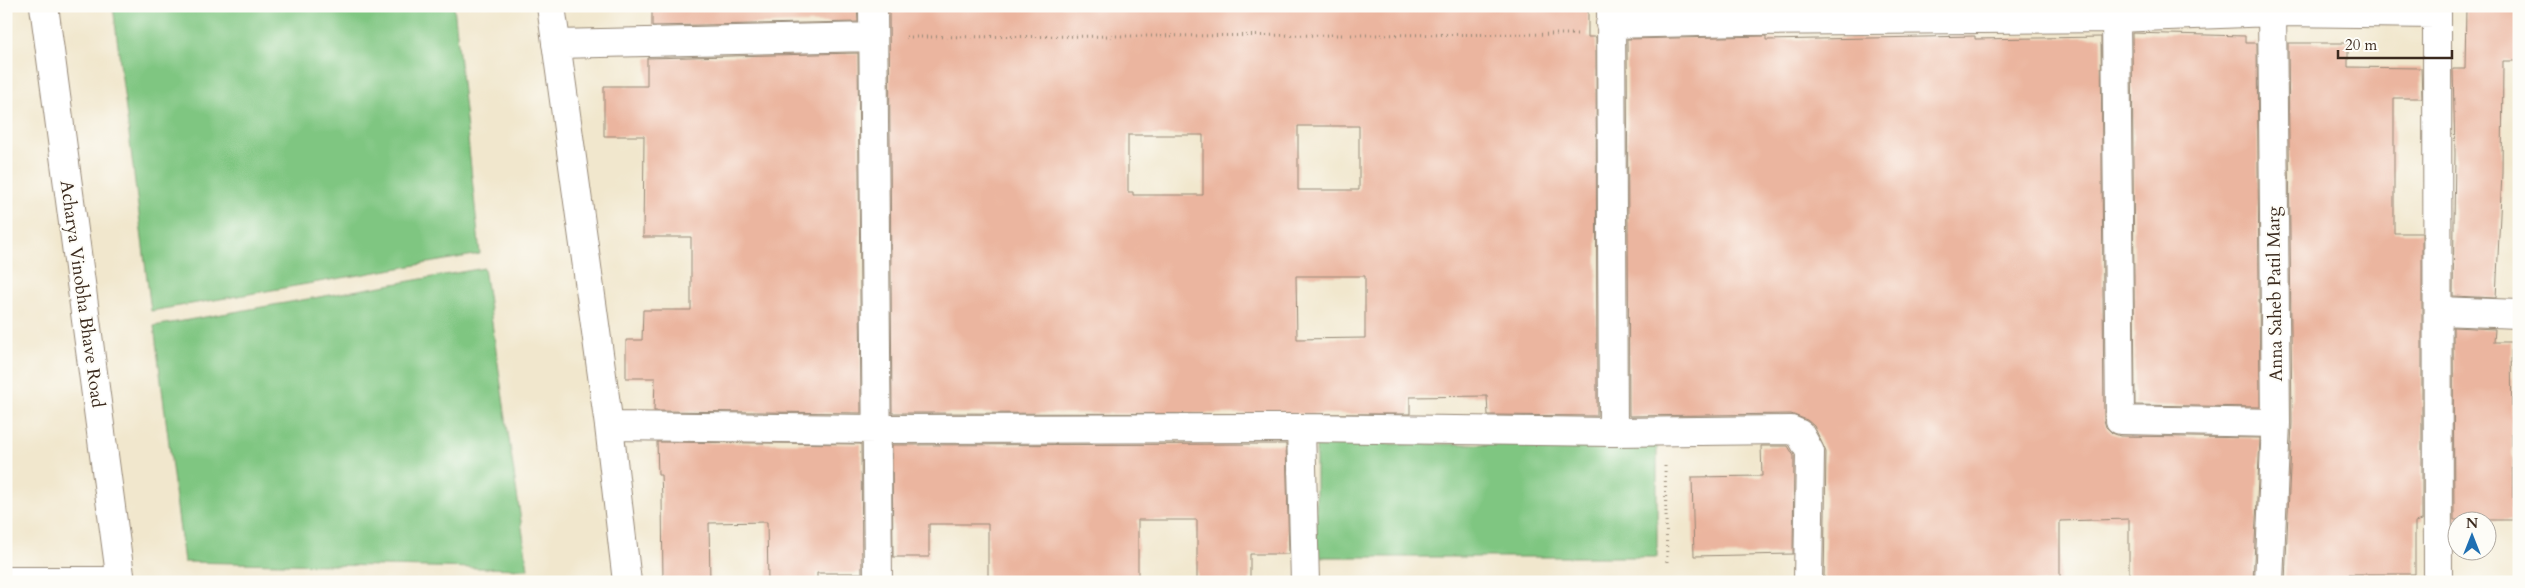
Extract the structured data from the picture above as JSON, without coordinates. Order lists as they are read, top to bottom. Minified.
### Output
{"streets":{"street":["Acharya Vinobha Bhave Road","Anna Saheb Patil Marg"]},"scale_bar":"20 m","north":"top"}
